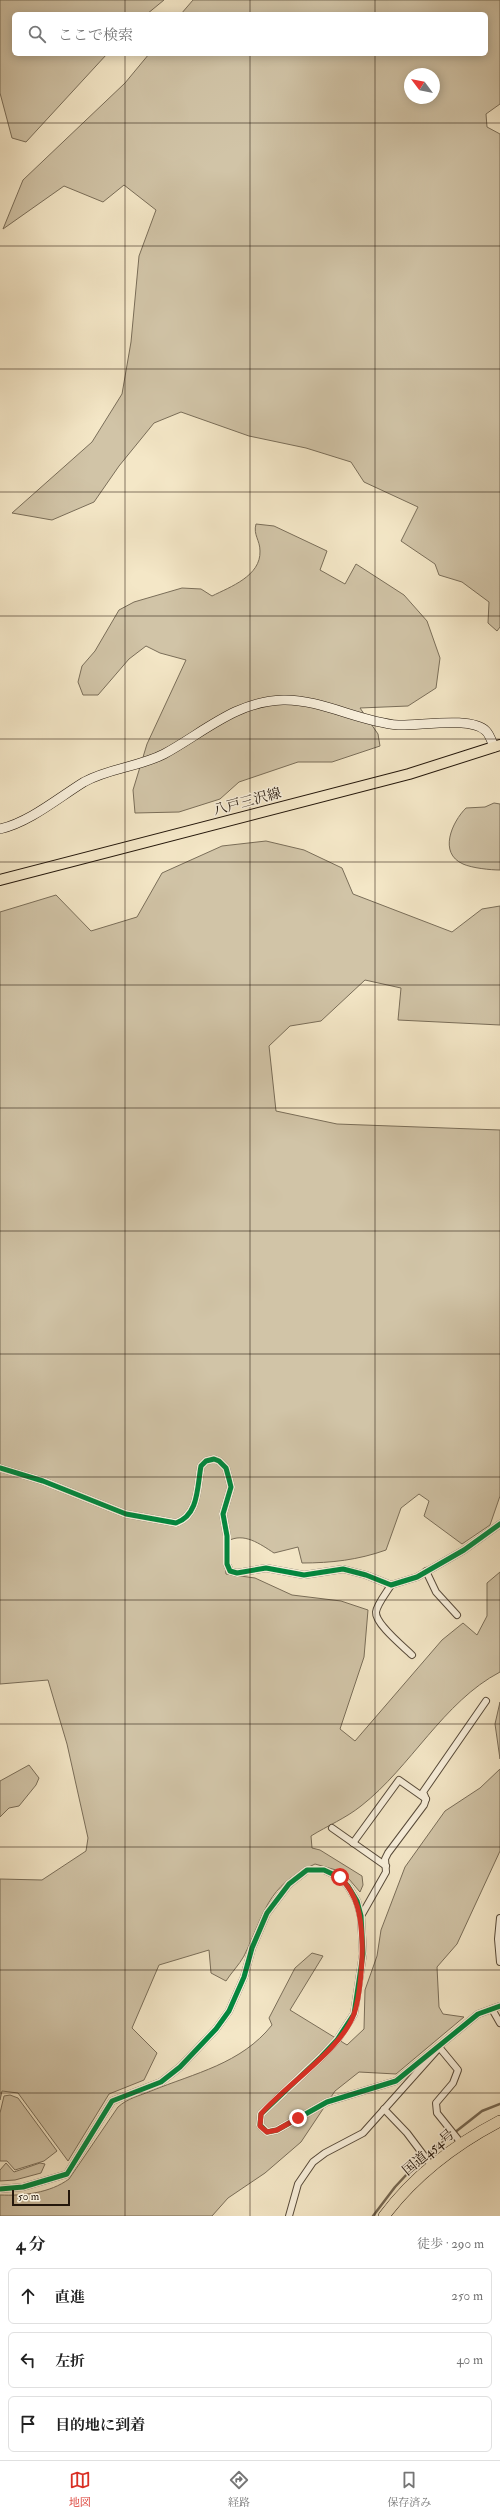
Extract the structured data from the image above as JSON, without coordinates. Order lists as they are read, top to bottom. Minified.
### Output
{"streets":{"highway":["国道454号"],"main road":["八戸三沢線"]},"scale_bar":"50 m","north":"top left","page":{"search":"ここで検索","scale":"50 m","heading":["4 分","徒歩 · 290 m"],"list":[["直進","250 m"],["左折","40 m"],"目的地に到着"],"nav":["地図","経路","保存済み"]}}
